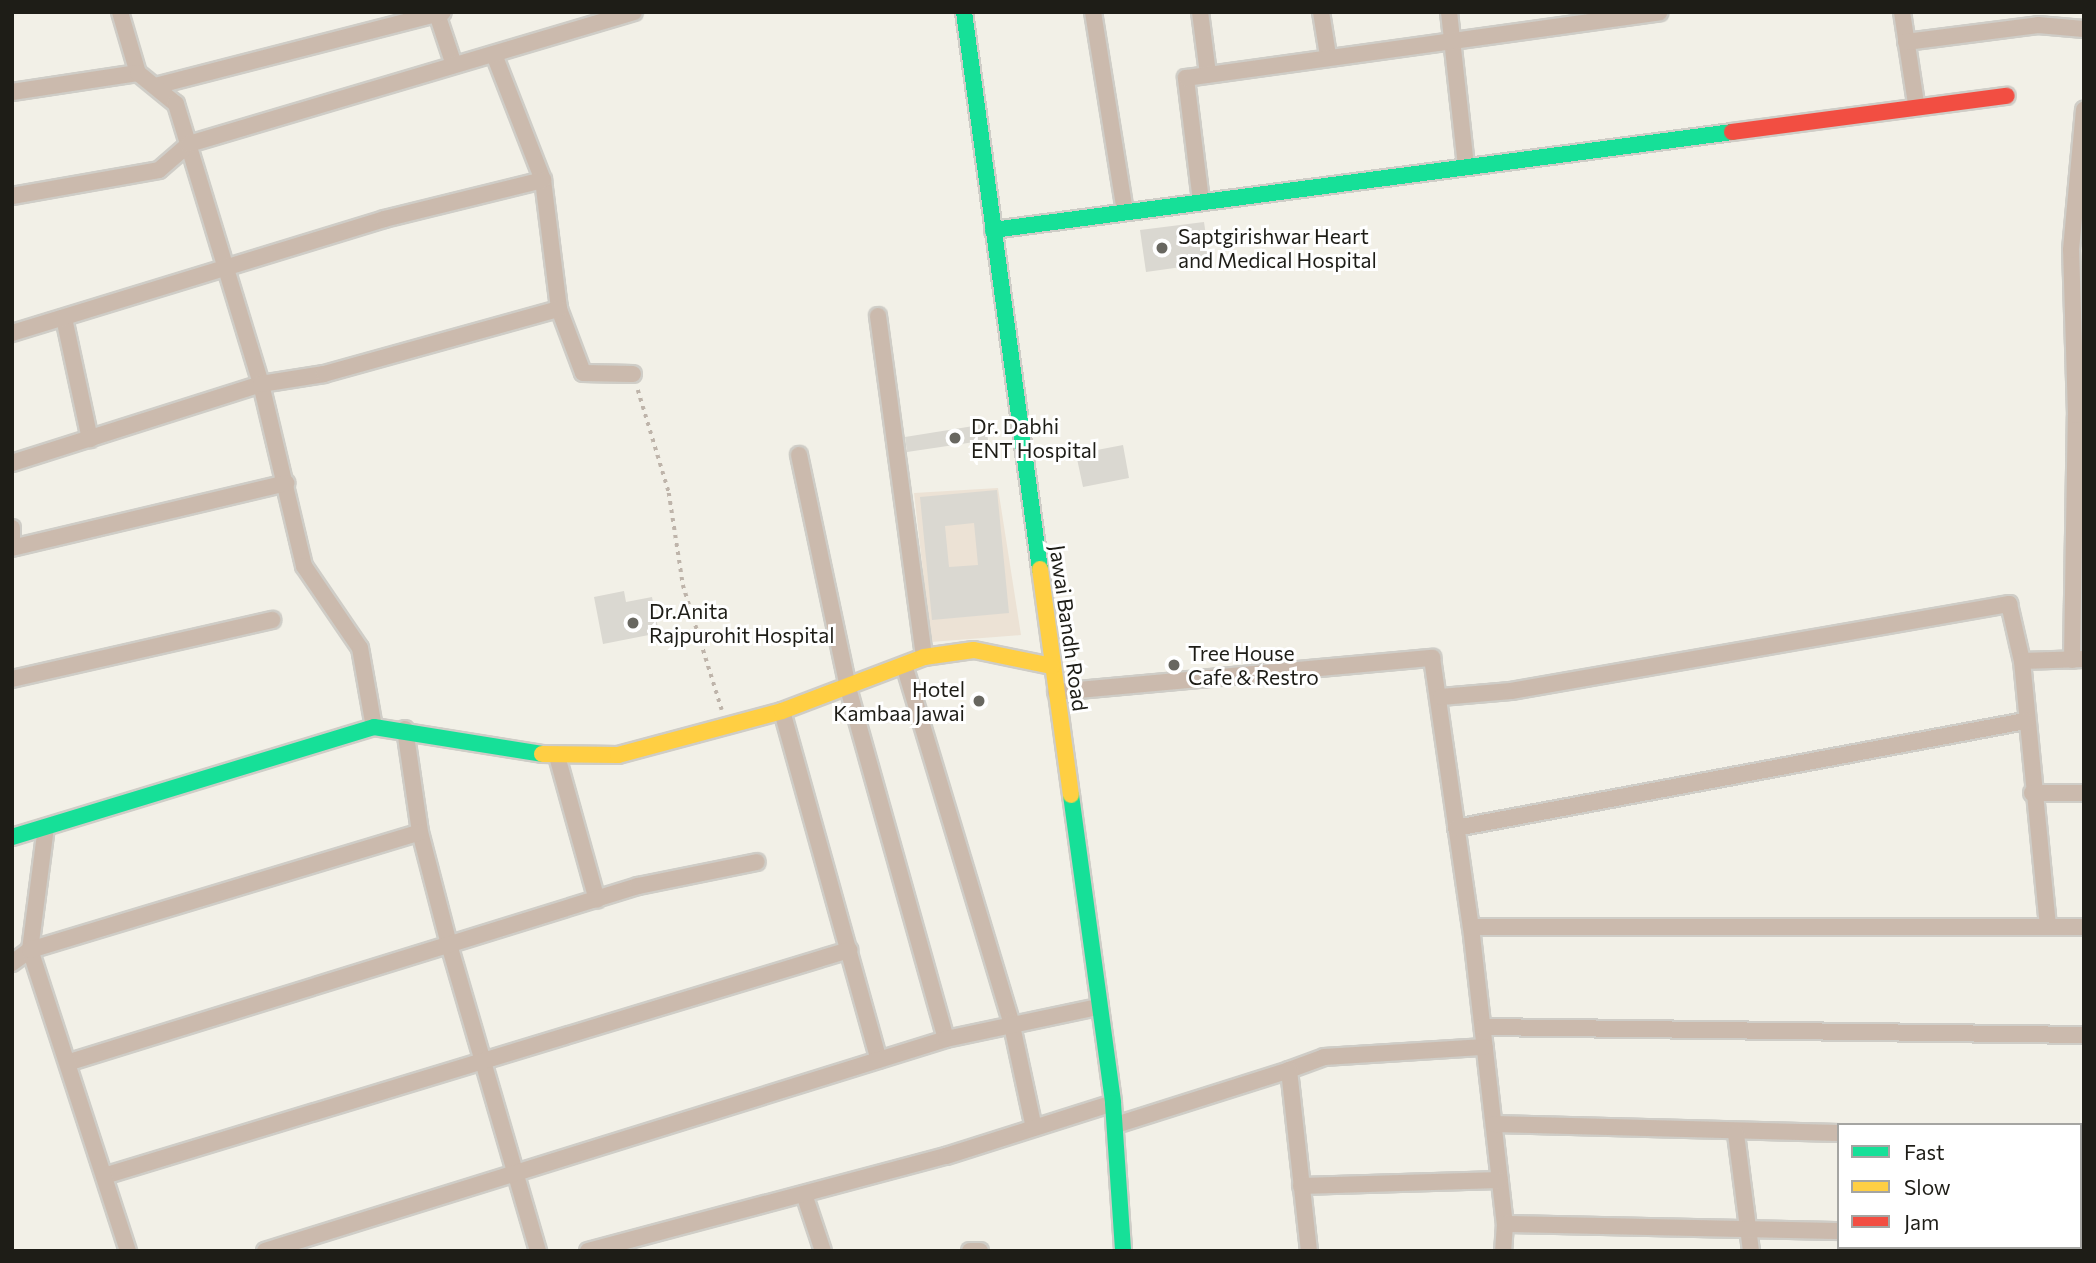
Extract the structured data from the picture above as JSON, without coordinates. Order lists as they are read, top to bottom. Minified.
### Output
{"streets":{"street":["Jawai Bandh Road"]},"places":["Saptgirishwar Heart and Medical Hospital","Dr. Dabhi ENT Hospital","Dr.Anita Rajpurohit Hospital","Tree House Cafe & Restro","Hotel Kambaa Jawai"],"legend":["Fast","Slow","Jam"]}
